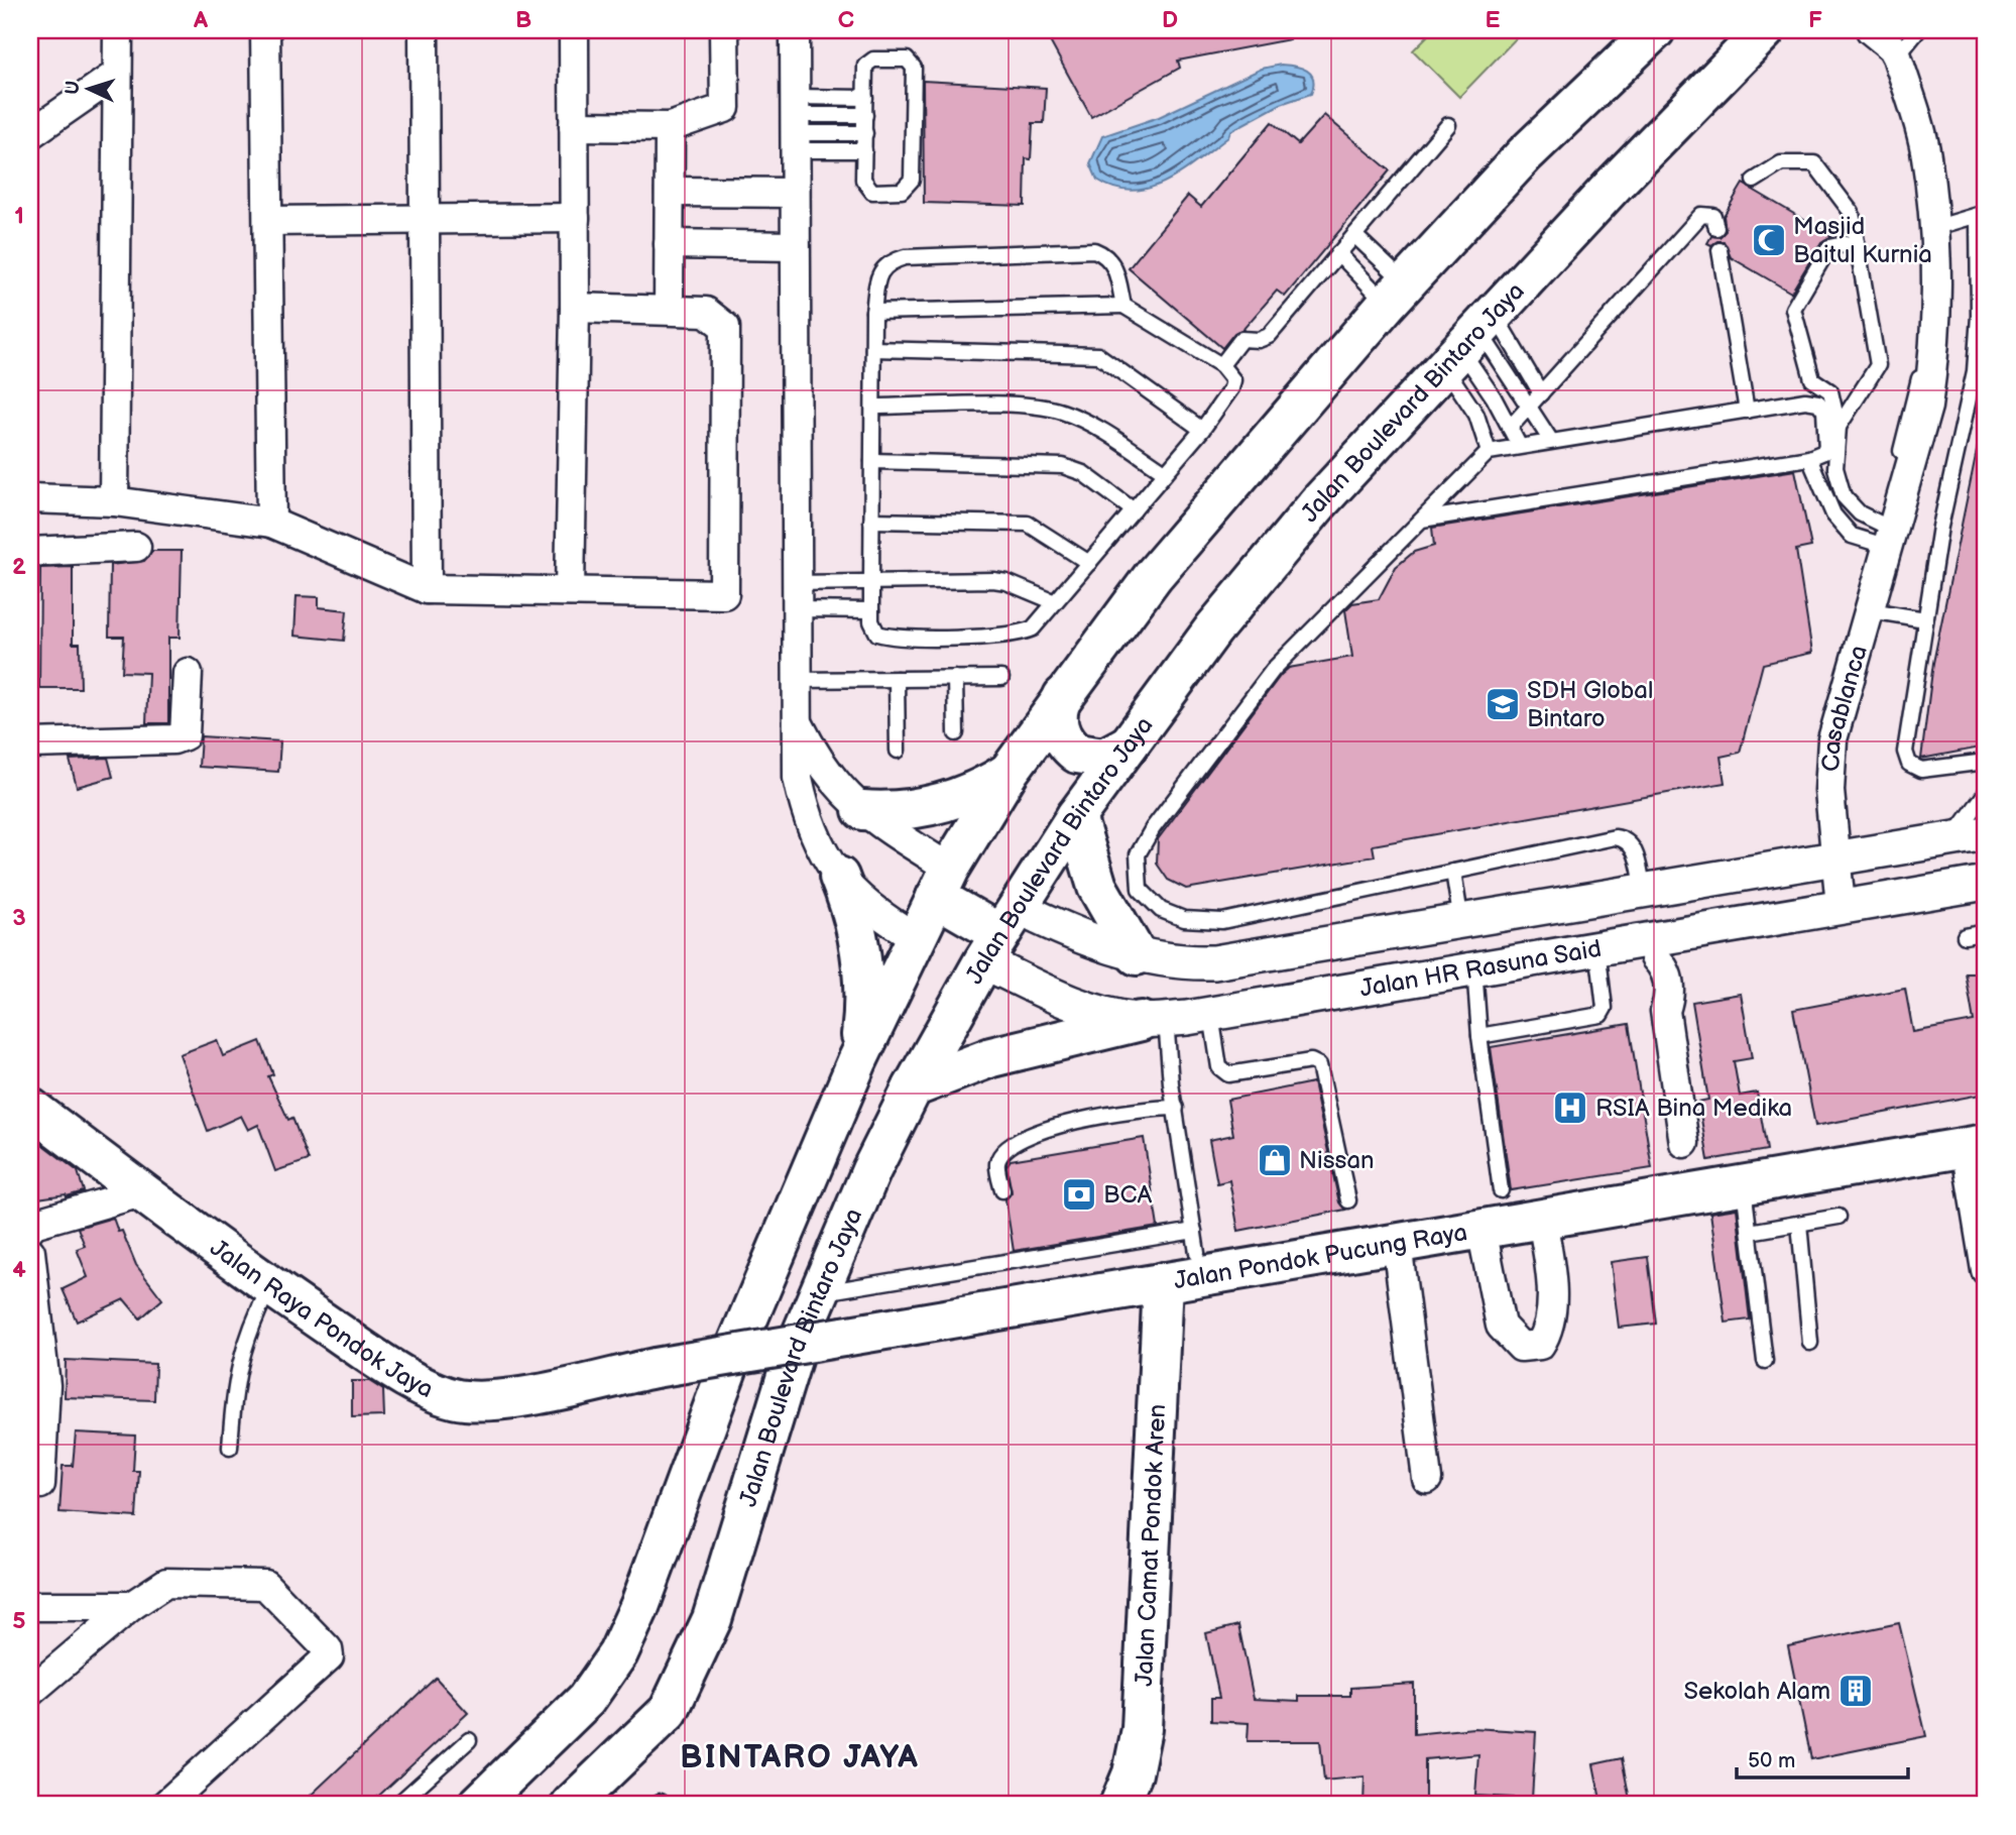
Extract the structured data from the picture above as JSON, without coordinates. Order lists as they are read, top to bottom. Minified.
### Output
{"streets":{"main road":["Jalan Boulevard Bintaro Jaya","Jalan Pondok Pucung Raya","Jalan Raya Pondok Jaya","Jalan Camat Pondok Aren"],"street":["Casablanca","Jalan HR Rasuna Said"]},"crossings":[["Jalan Boulevard Bintaro Jaya","Jalan HR Rasuna Said"],["Casablanca","Jalan HR Rasuna Said"],["Jalan Pondok Pucung Raya","Jalan Raya Pondok Jaya"],["Jalan Pondok Pucung Raya","Jalan Camat Pondok Aren"]],"districts":["BINTARO JAYA"],"places":{"mosque":["Masjid Baitul Kurnia"],"school or university":["SDH Global Bintaro"],"hospital":["RSIA Bina Medika"],"shop":["Nissan"],"bank":["BCA"],"building":["Sekolah Alam"]},"scale_bar":"50 m","north":"left","grid":{"columns":["A","B","C","D","E","F"],"rows":["1","2","3","4","5"]}}
